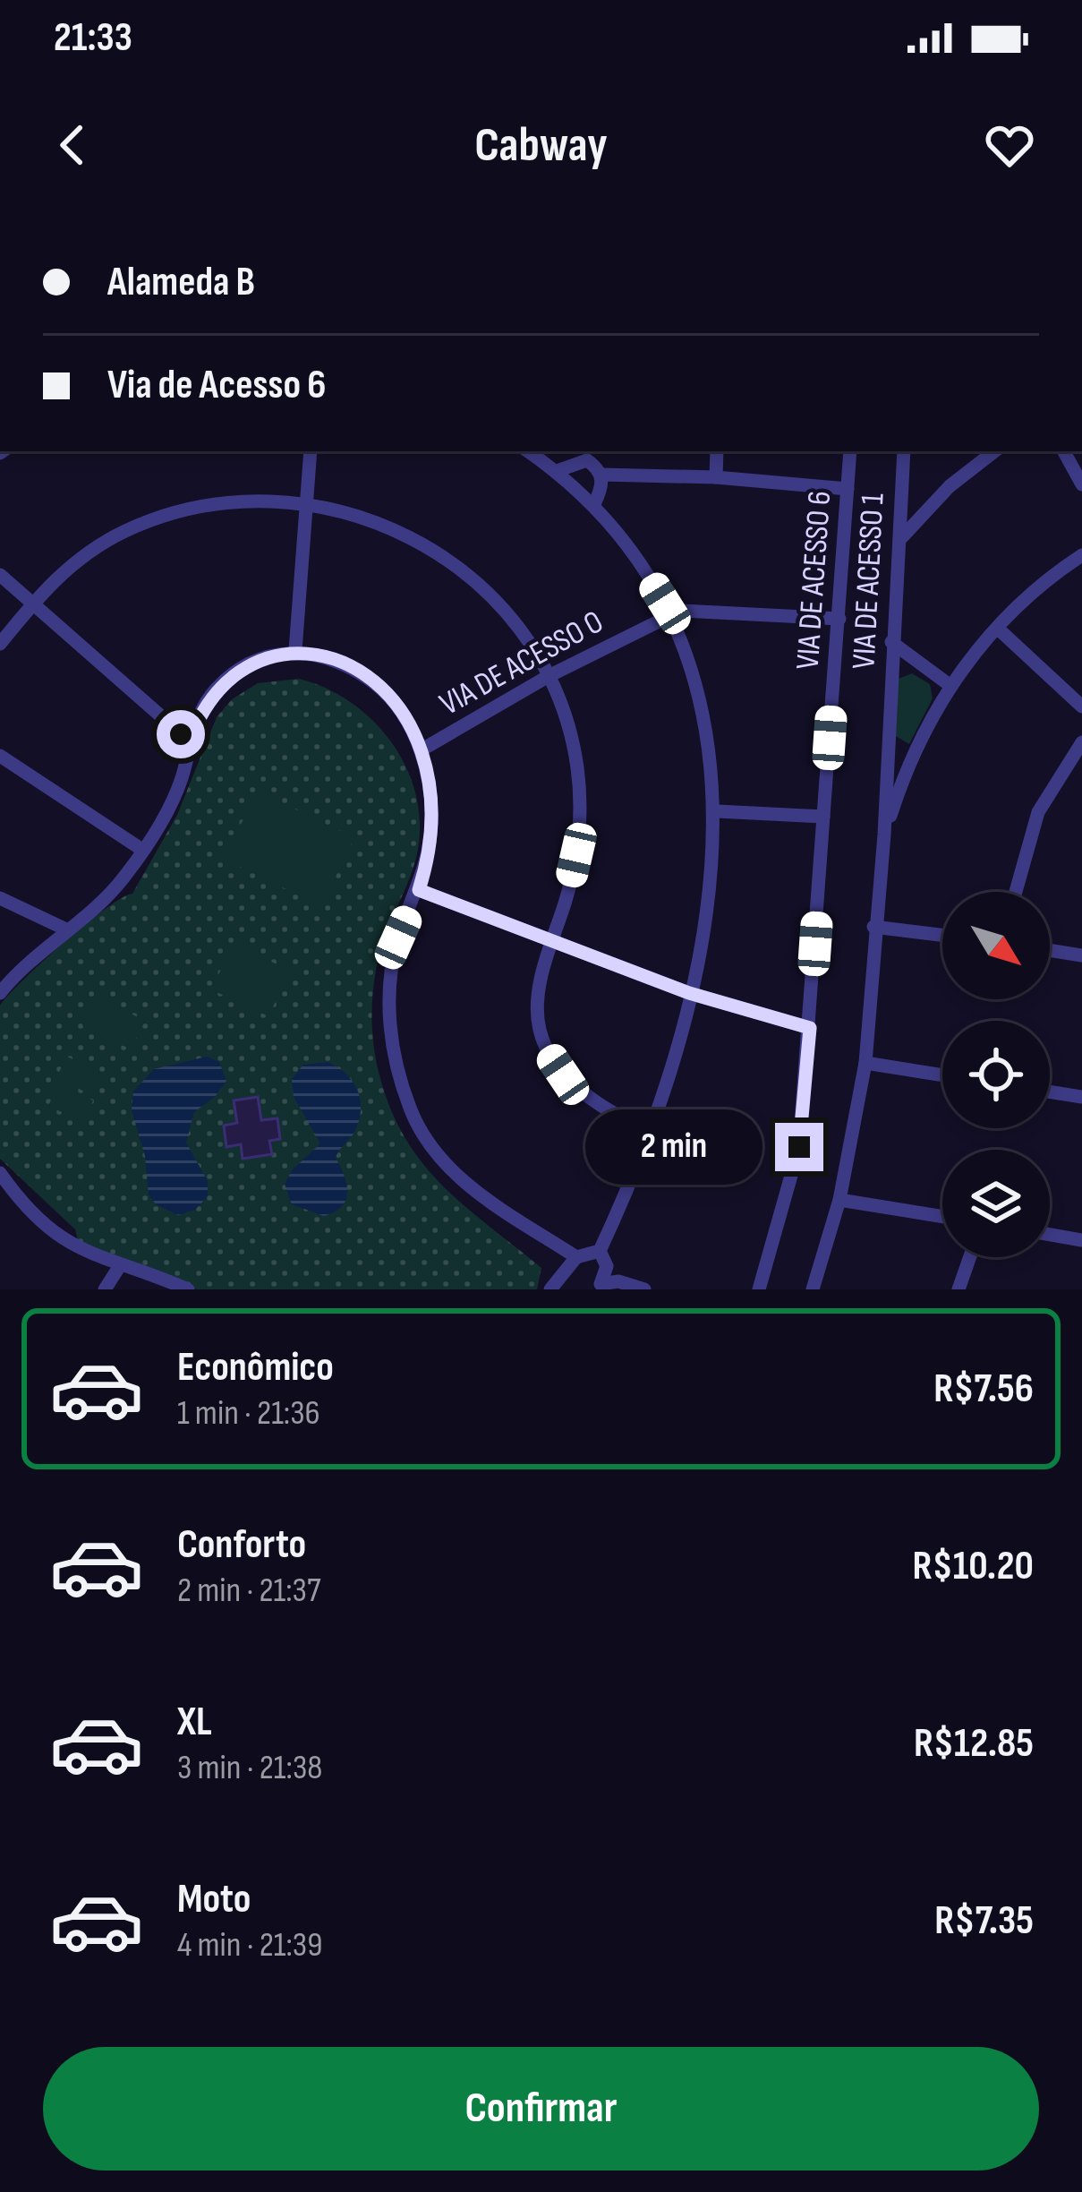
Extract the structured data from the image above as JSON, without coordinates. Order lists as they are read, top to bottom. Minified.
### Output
{"streets":{"street":["VIA DE ACESSO 6","VIA DE ACESSO 1","VIA DE ACESSO O"]},"crossings":[["VIA DE ACESSO 6","VIA DE ACESSO O"]],"north":"bottom right","page":{"status":"21:33","header":"Cabway","banner":["Alameda B","Via de Acesso 6"],"bubble":"2 min","list":[{"name":"Econômico","note":"1 min · 21:36","value":"R$7.56"},{"name":"Conforto","note":"2 min · 21:37","value":"R$10.20"},{"name":"XL","note":"3 min · 21:38","value":"R$12.85"},{"name":"Moto","note":"4 min · 21:39","value":"R$7.35"}],"buttons":"Confirmar"}}
